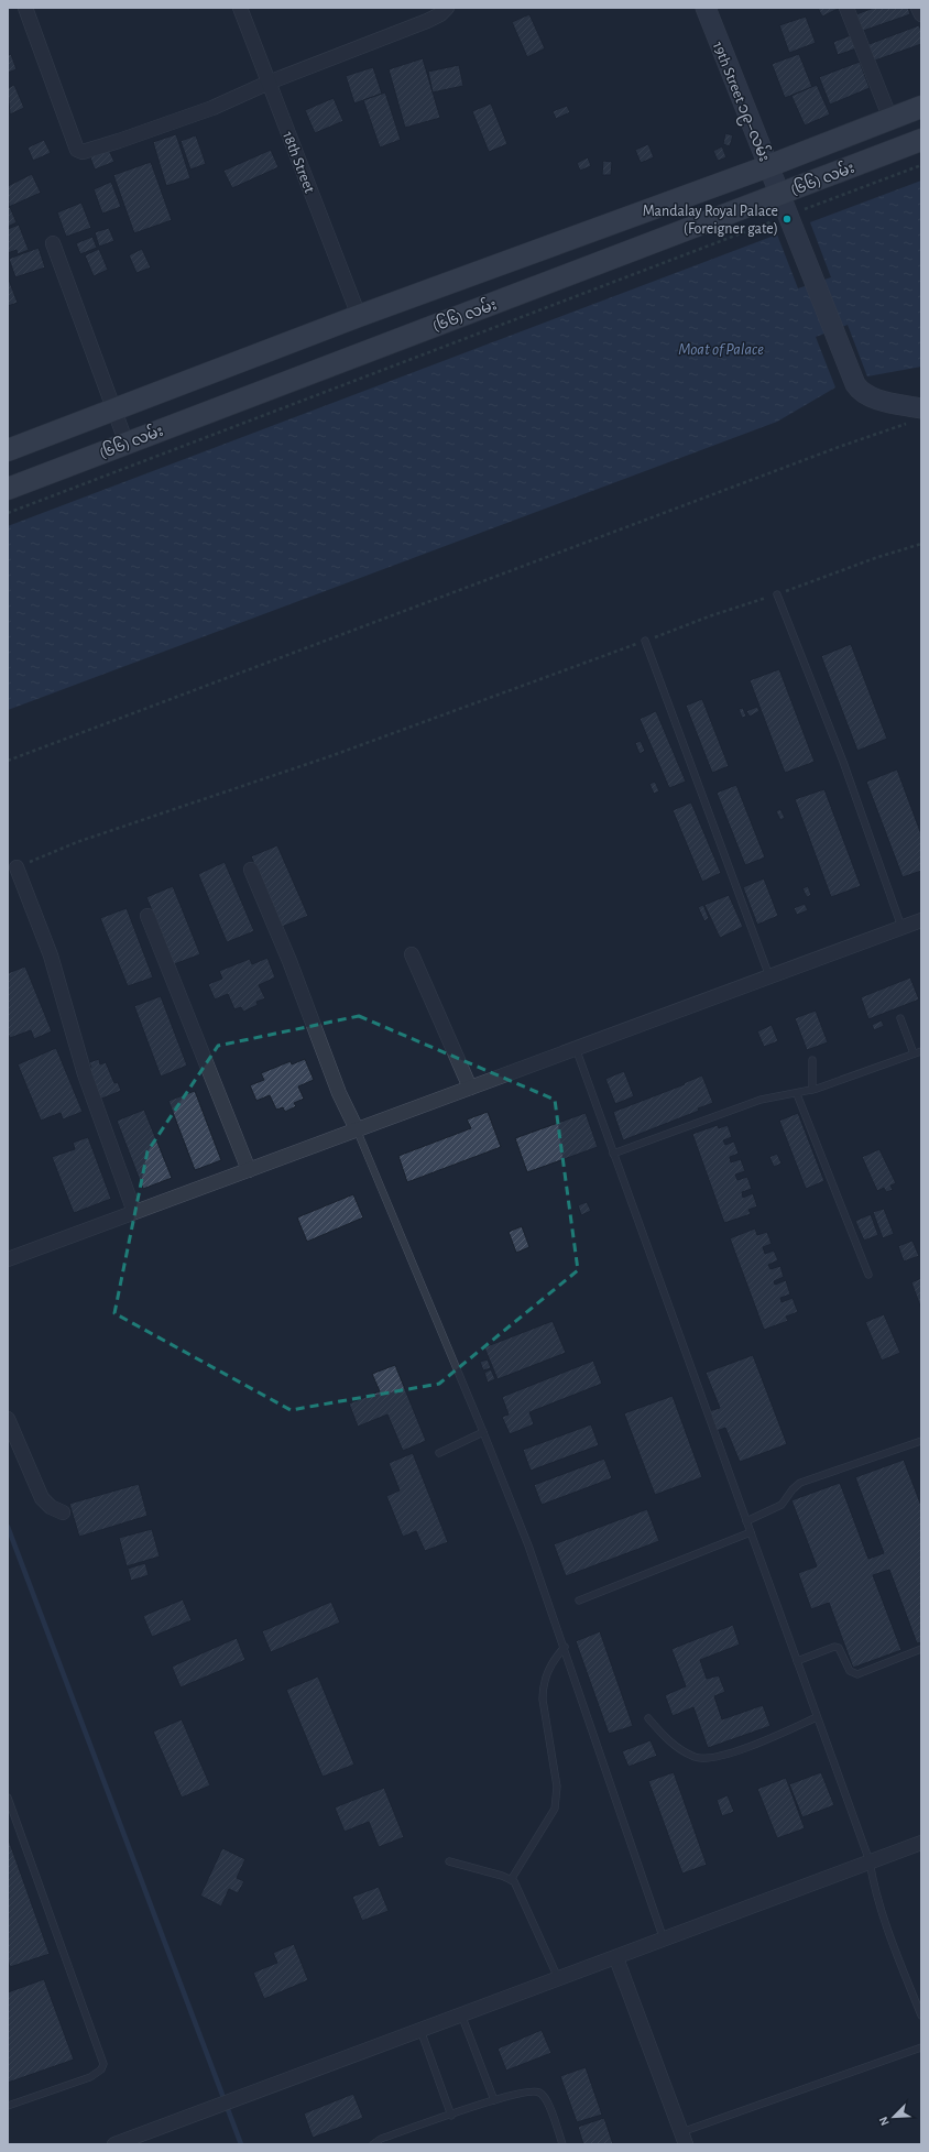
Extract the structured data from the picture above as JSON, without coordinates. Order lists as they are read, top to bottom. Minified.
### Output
{"streets":{"main road":["(၆၆) လမ်း"],"street":["19th Street ၁၉−လမ်း","18th Street"]},"crossings":[["19th Street ၁၉−လမ်း","(၆၆) လမ်း"],["18th Street","(၆၆) လမ်း"]],"water":["Moat of Palace"],"places":["Mandalay Royal Palace (Foreigner gate)"],"north":"bottom left"}
